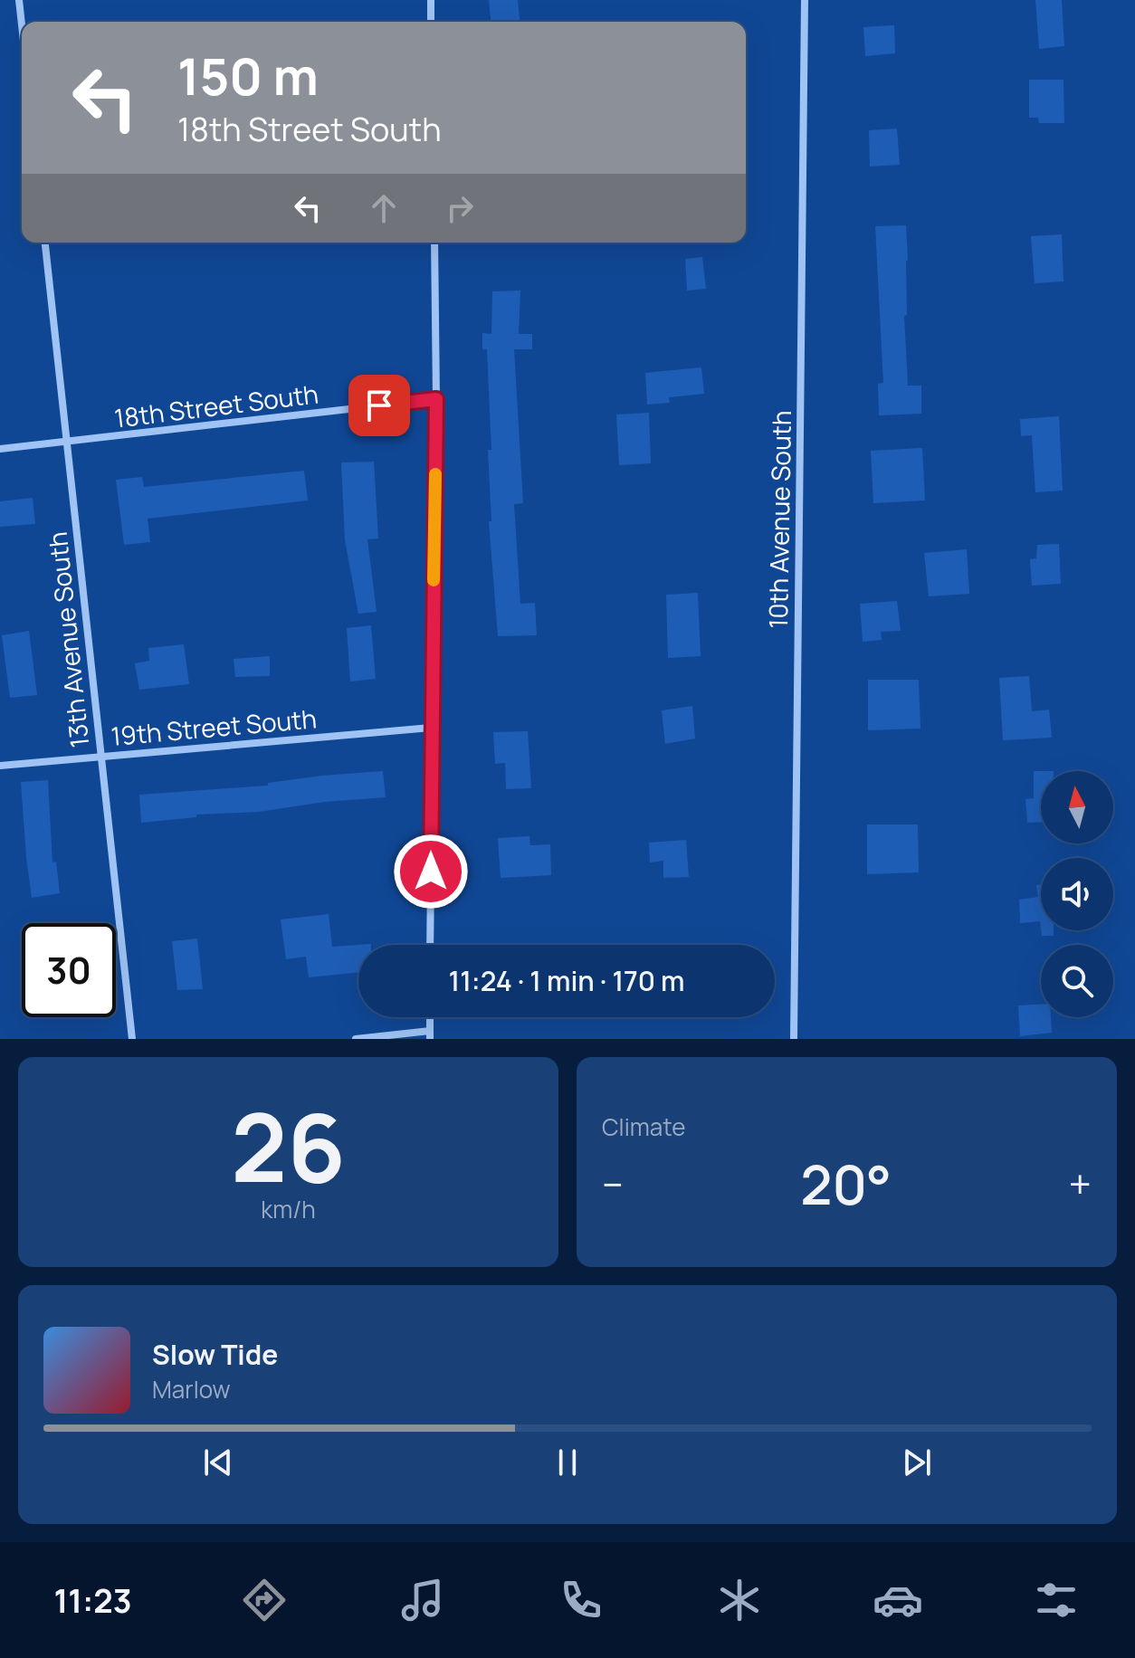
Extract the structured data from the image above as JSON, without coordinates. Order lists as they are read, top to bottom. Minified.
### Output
{"streets":{"street":["18th Street South","10th Avenue South","13th Avenue South","19th Street South"]},"crossings":[["18th Street South","13th Avenue South"],["13th Avenue South","19th Street South"]],"north":"top","page":{"turn":["150 m","18th Street South"],"limit":"30","trip":"11:24 · 1 min · 170 m","tile":[["26","km/h"],"Climate"],"heat":["−","20°","+"],"song":["Slow Tide","Marlow"],"tabs":"11:23"}}
